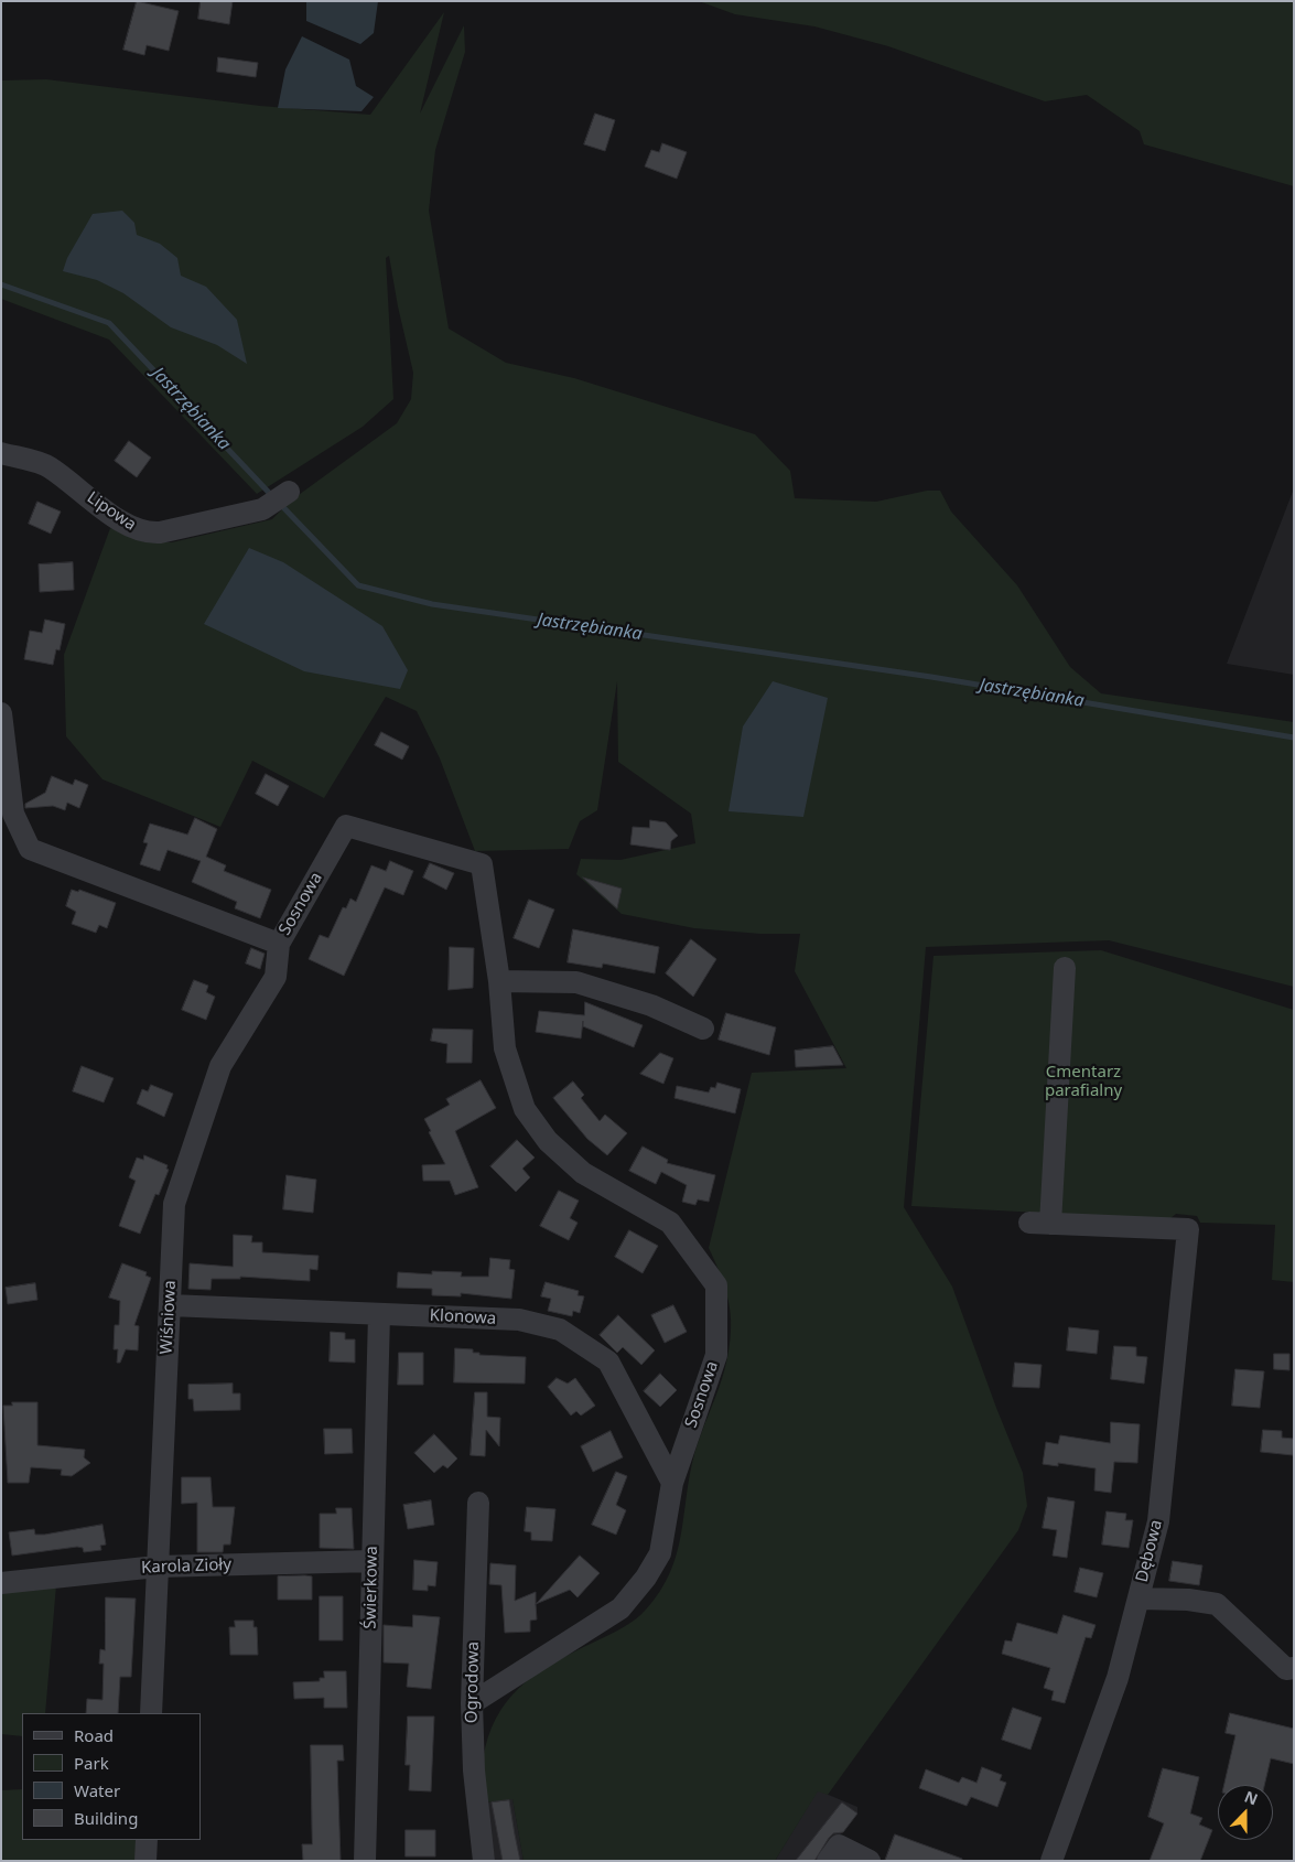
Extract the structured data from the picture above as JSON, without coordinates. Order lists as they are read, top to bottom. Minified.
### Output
{"streets":{"street":["Lipowa","Sosnowa","Wiśniowa","Klonowa","Dębowa","Karola Zioły","Świerkowa","Ogrodowa"]},"crossings":[["Sosnowa","Wiśniowa"],["Sosnowa","Klonowa"],["Sosnowa","Ogrodowa"],["Wiśniowa","Klonowa"],["Wiśniowa","Karola Zioły"],["Klonowa","Świerkowa"],["Karola Zioły","Świerkowa"]],"water":["Jastrzębianka"],"parks":["Cmentarz parafialny"],"legend":["Road","Park","Water","Building"],"north":"top"}
